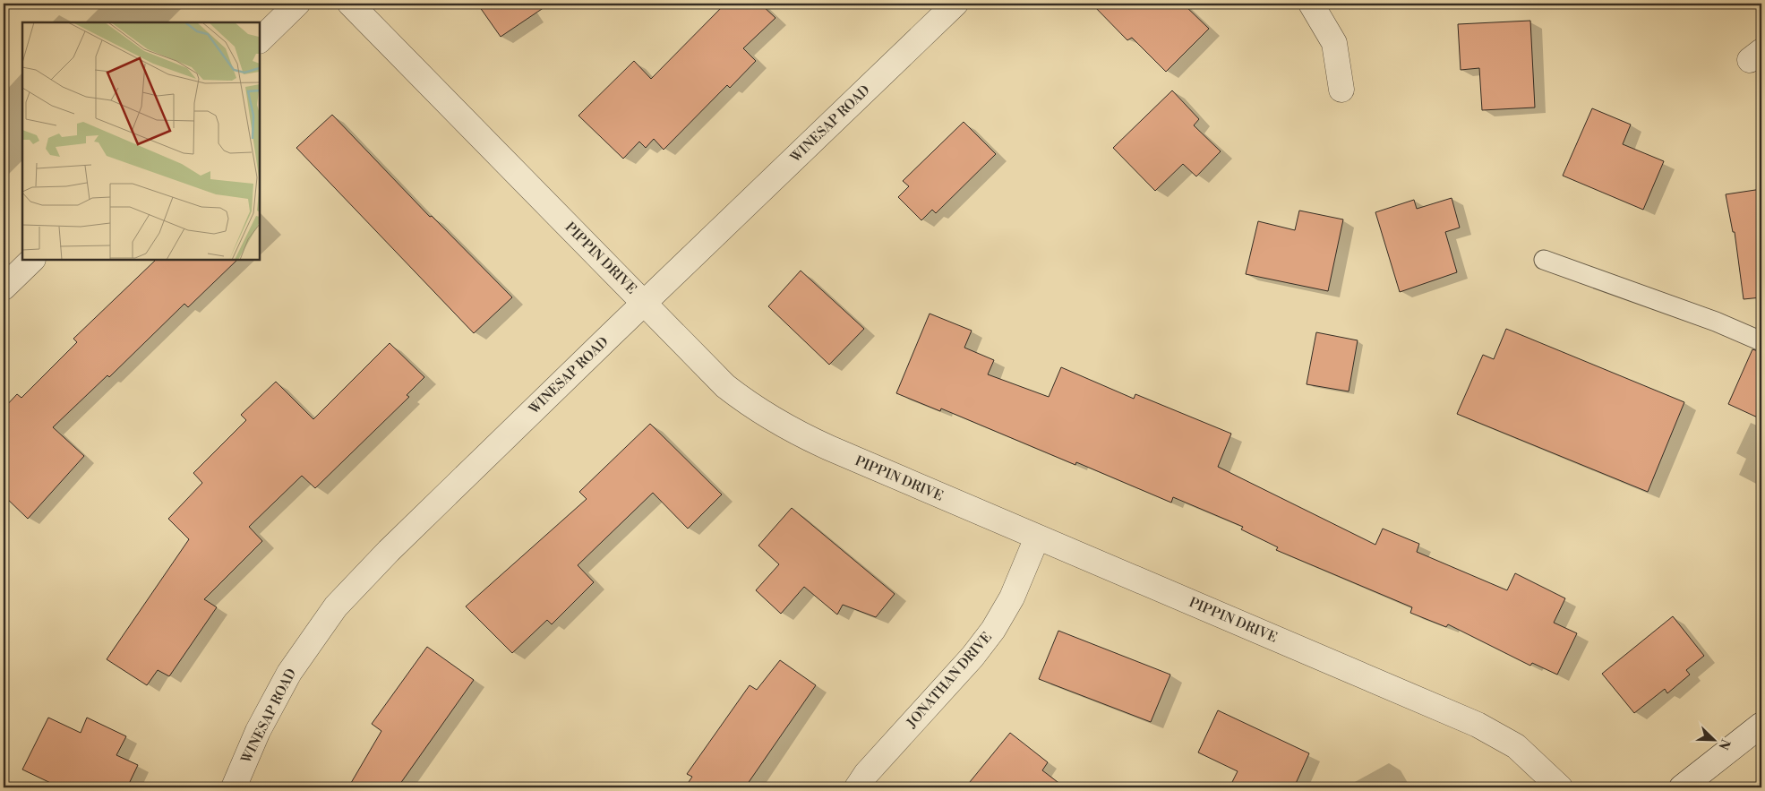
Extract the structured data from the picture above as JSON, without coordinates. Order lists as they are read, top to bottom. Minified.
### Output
{"streets":{"street":["WINESAP ROAD","PIPPIN DRIVE","JONATHAN DRIVE"]},"crossings":[["WINESAP ROAD","PIPPIN DRIVE"],["PIPPIN DRIVE","JONATHAN DRIVE"]],"north":"bottom right"}
